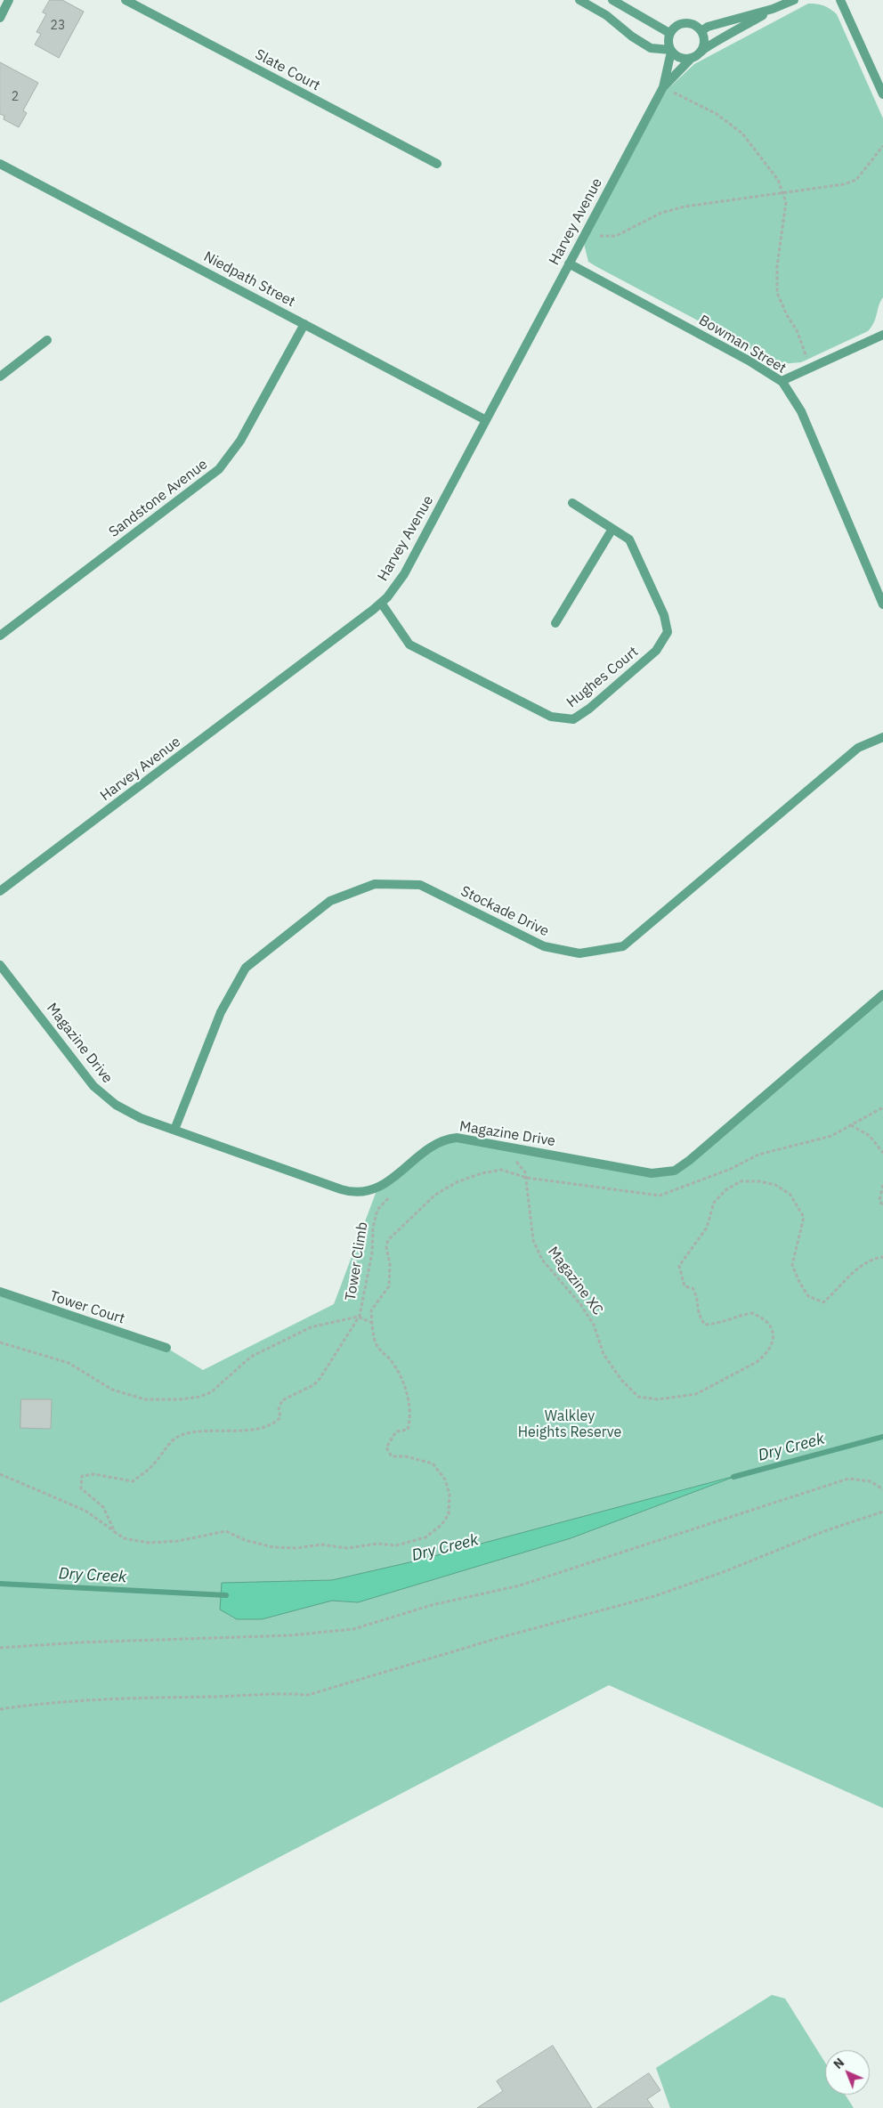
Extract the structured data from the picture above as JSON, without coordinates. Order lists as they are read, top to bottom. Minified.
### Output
{"streets":{"street":["Slate Court","Harvey Avenue","Niedpath Street","Bowman Street","Sandstone Avenue","Hughes Court","Stockade Drive","Magazine Drive","Tower Court"],"path":["Tower Climb","Magazine XC"]},"crossings":[["Harvey Avenue","Niedpath Street"],["Harvey Avenue","Bowman Street"],["Harvey Avenue","Hughes Court"],["Niedpath Street","Sandstone Avenue"],["Stockade Drive","Magazine Drive"]],"water":["Dry Creek"],"parks":["Walkley Heights Reserve"],"house_numbers":["23","2"],"north":"top left"}
